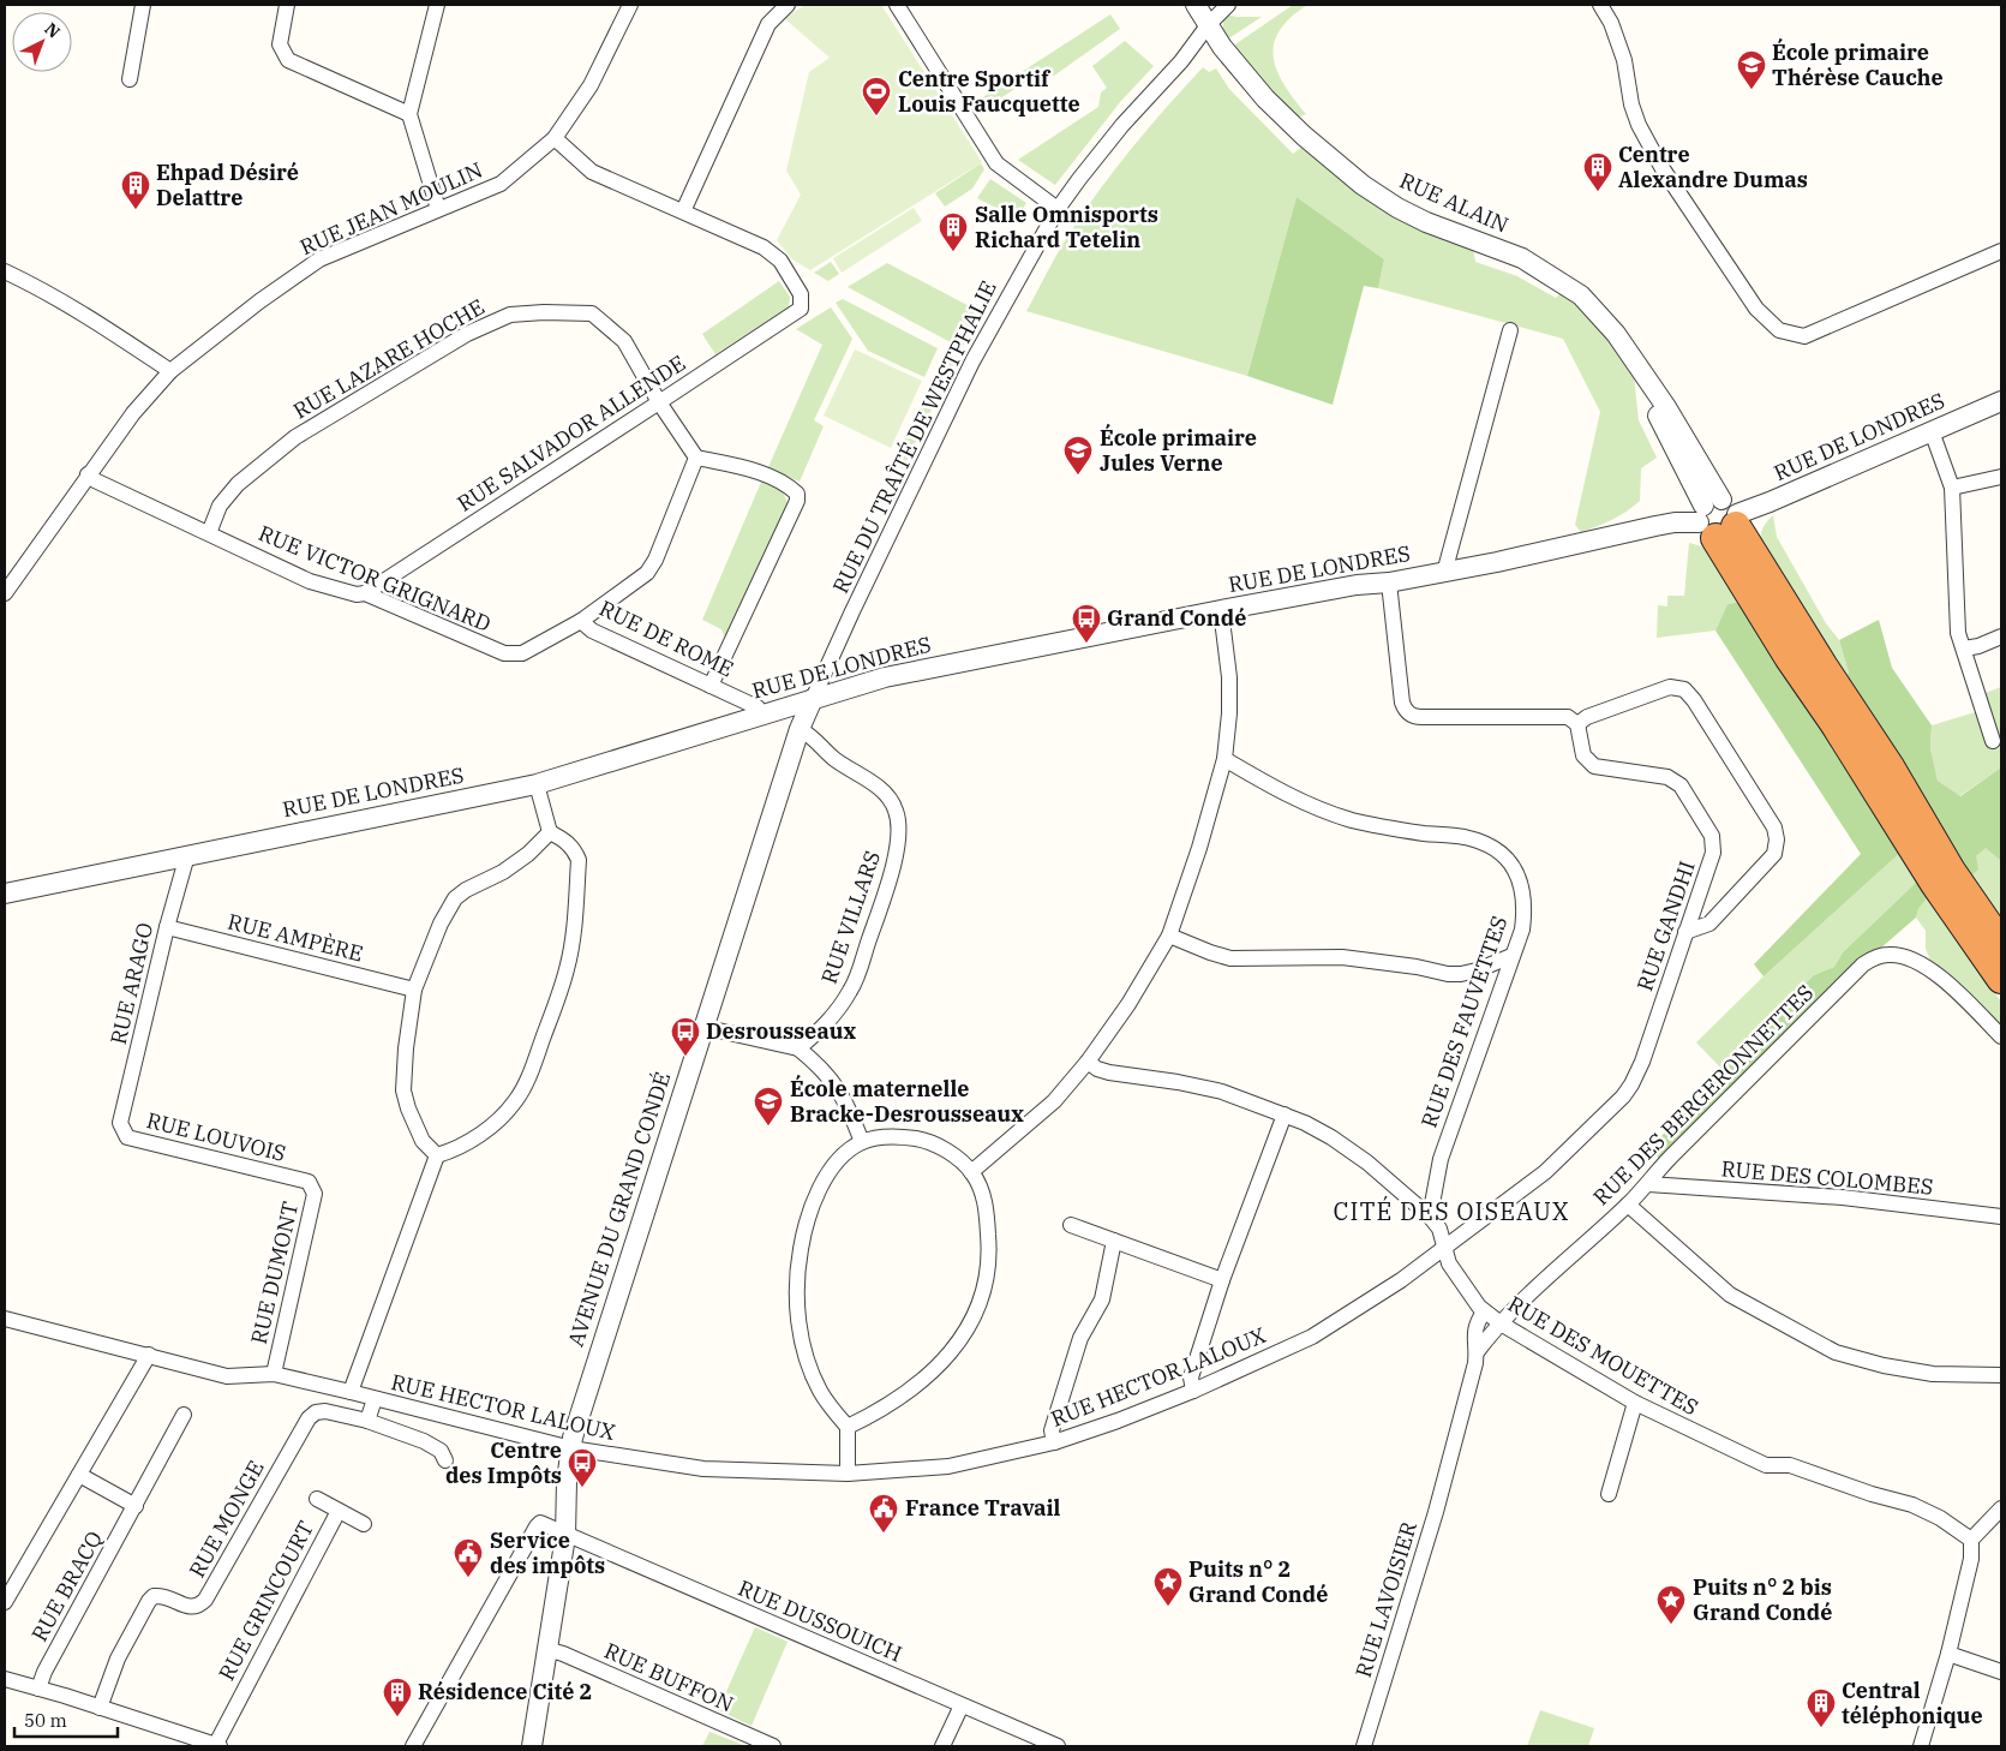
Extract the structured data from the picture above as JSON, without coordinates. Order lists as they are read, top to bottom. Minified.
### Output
{"streets":{"street":["RUE ALAIN","RUE JEAN MOULIN","RUE LAZARE HOCHE","RUE SALVADOR ALLENDE","RUE DU TRAÎTÉ DE WESTPHALIE","RUE DE LONDRES","RUE VICTOR GRIGNARD","RUE DE ROME","RUE VILLARS","RUE GANDHI","RUE AMPÈRE","RUE ARAGO","RUE DES FAUVETTES","RUE DES BERGERONNETTES","RUE LOUVOIS","RUE DES COLOMBES","AVENUE DU GRAND CONDÉ","RUE DUMONT","RUE DES MOUETTES","RUE HECTOR LALOUX","RUE MONGE","RUE BRACQ","RUE LAVOISIER","RUE GRINCOURT","RUE DUSSOUICH","RUE BUFFON"]},"crossings":[["RUE ALAIN","RUE DU TRAÎTÉ DE WESTPHALIE"],["RUE ALAIN","RUE DE LONDRES"],["RUE JEAN MOULIN","RUE VICTOR GRIGNARD"],["RUE LAZARE HOCHE","RUE SALVADOR ALLENDE"],["RUE LAZARE HOCHE","RUE VICTOR GRIGNARD"],["RUE SALVADOR ALLENDE","RUE VICTOR GRIGNARD"],["RUE DU TRAÎTÉ DE WESTPHALIE","RUE DE LONDRES"],["RUE DU TRAÎTÉ DE WESTPHALIE","AVENUE DU GRAND CONDÉ"],["RUE DE LONDRES","RUE DE ROME"],["RUE DE LONDRES","RUE ARAGO"],["RUE DE LONDRES","AVENUE DU GRAND CONDÉ"],["RUE VICTOR GRIGNARD","RUE DE ROME"],["RUE VILLARS","AVENUE DU GRAND CONDÉ"],["RUE GANDHI","RUE HECTOR LALOUX"],["RUE AMPÈRE","RUE ARAGO"],["RUE ARAGO","RUE LOUVOIS"],["RUE DES FAUVETTES","RUE DES MOUETTES"],["RUE DES BERGERONNETTES","RUE DES COLOMBES"],["RUE DES BERGERONNETTES","RUE DES MOUETTES"],["RUE DES BERGERONNETTES","RUE LAVOISIER"],["RUE LOUVOIS","RUE DUMONT"],["AVENUE DU GRAND CONDÉ","RUE HECTOR LALOUX"],["AVENUE DU GRAND CONDÉ","RUE DUSSOUICH"],["AVENUE DU GRAND CONDÉ","RUE BUFFON"],["RUE DUMONT","RUE HECTOR LALOUX"],["RUE DES MOUETTES","RUE HECTOR LALOUX"],["RUE DES MOUETTES","RUE LAVOISIER"]],"districts":["CITÉ DES OISEAUX"],"places":{"school or university":["École primaire Thérèse Cauche","École primaire Jules Verne","École maternelle Bracke-Desrousseaux"],"sports":["Centre Sportif Louis Faucquette"],"building":["Centre Alexandre Dumas","Ehpad Désiré Delattre","Salle Omnisports Richard Tetelin","Résidence Cité 2","Central téléphonique"],"bus stop":["Grand Condé","Desrousseaux","Centre des Impôts"],"public building":["France Travail","Service des impôts"],"place":["Puits n° 2 Grand Condé","Puits n° 2 bis Grand Condé"]},"scale_bar":"50 m","north":"top right"}
